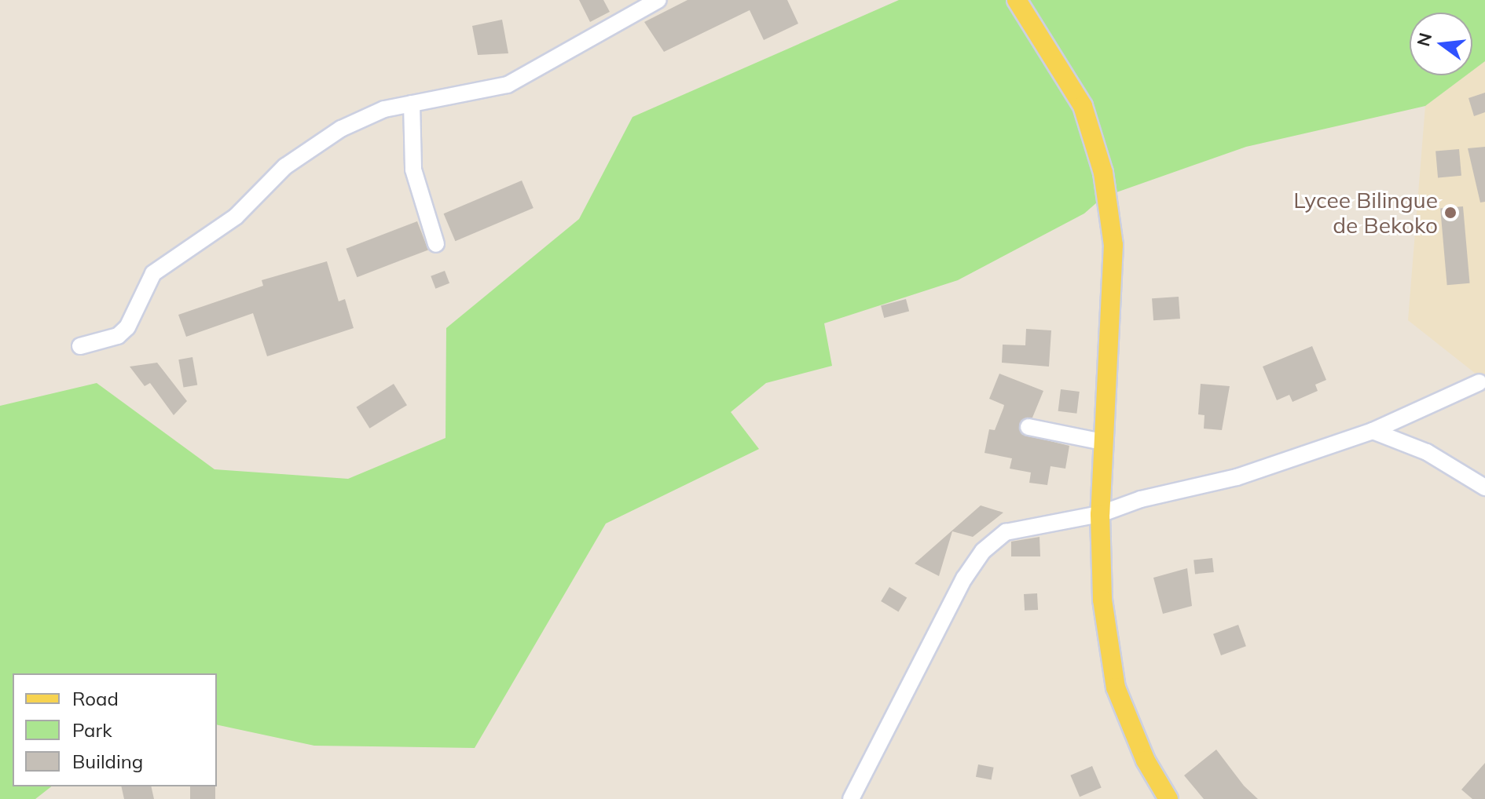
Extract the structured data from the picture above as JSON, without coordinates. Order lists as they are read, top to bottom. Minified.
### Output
{"places":["Lycee Bilingue de Bekoko"],"legend":["Road","Park","Building"],"north":"left"}
